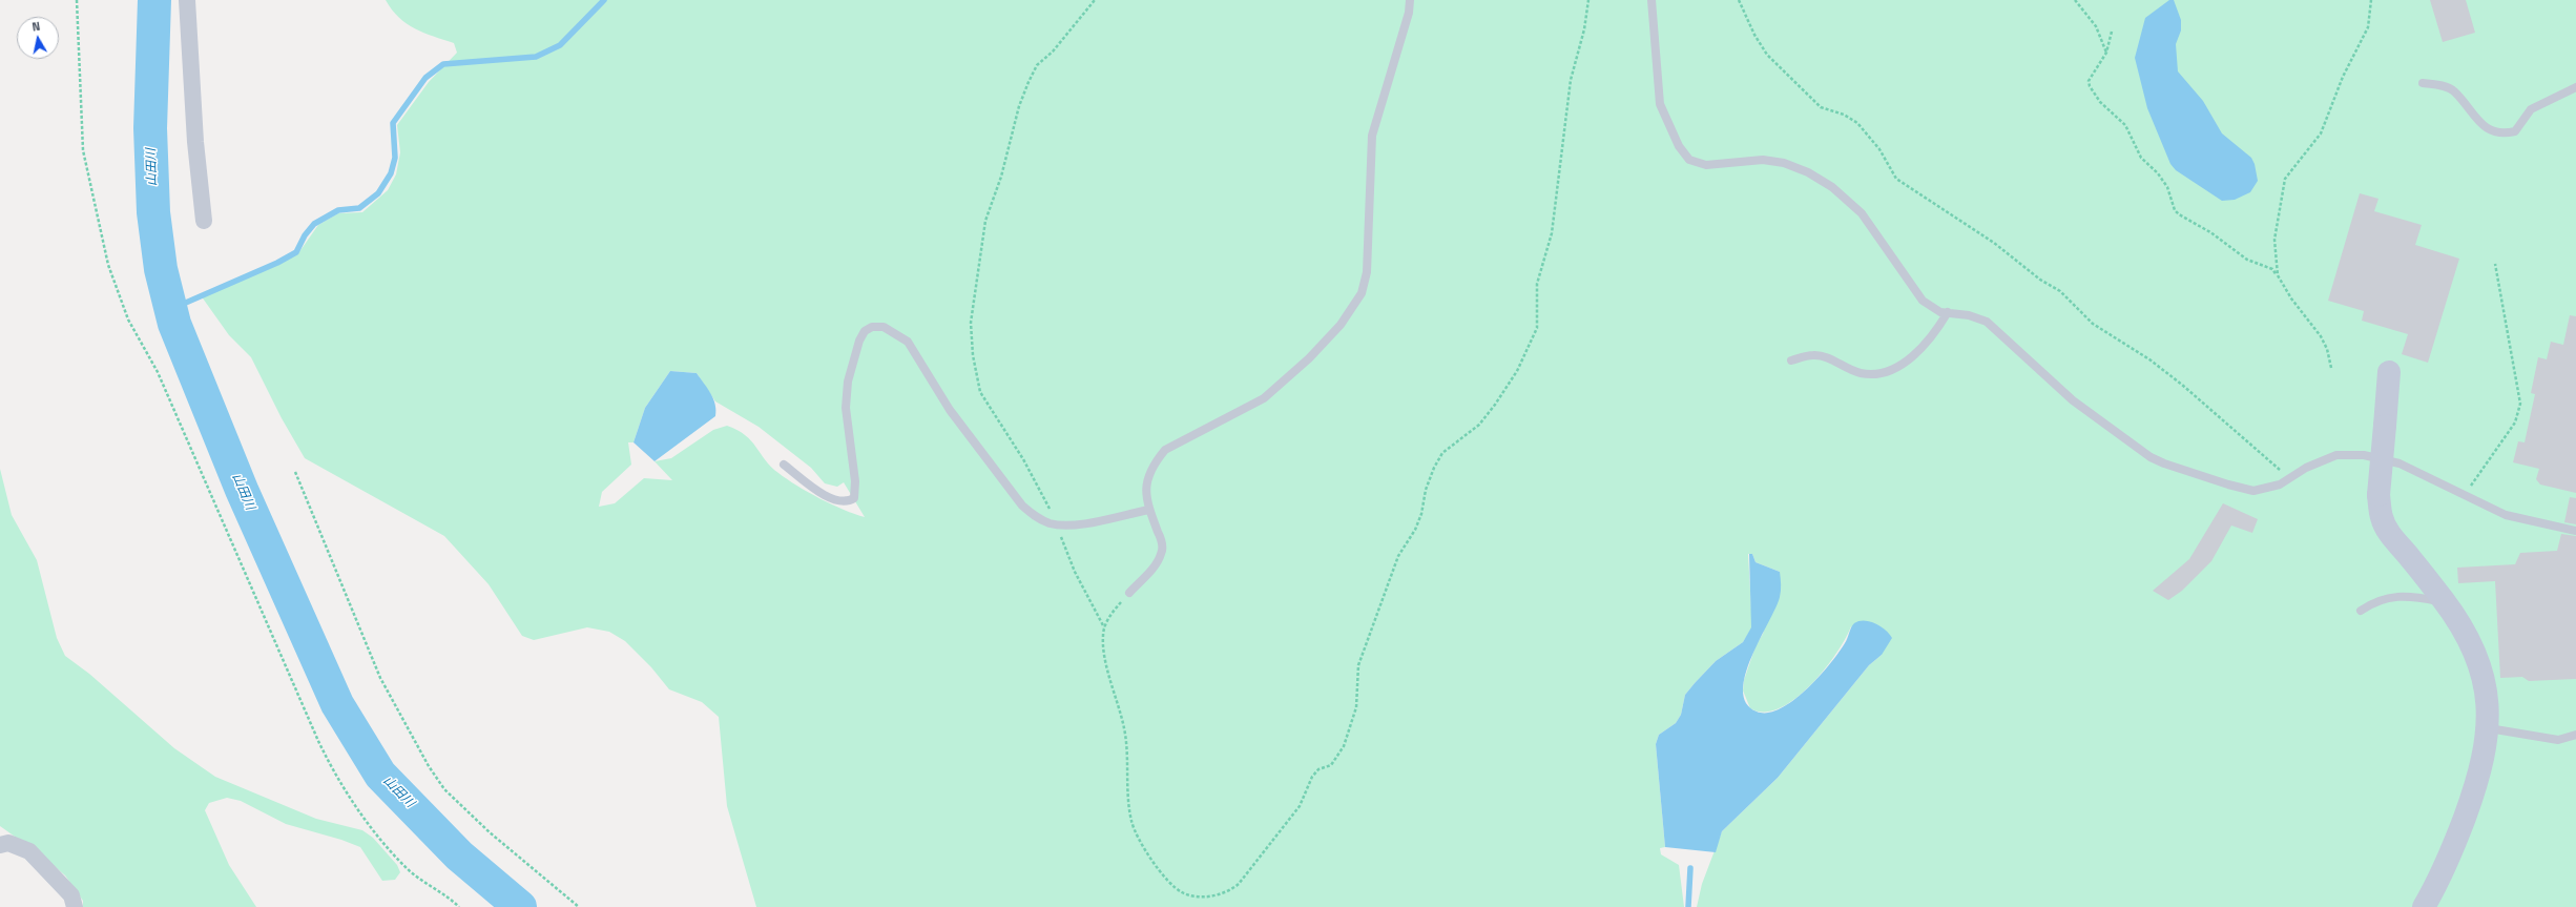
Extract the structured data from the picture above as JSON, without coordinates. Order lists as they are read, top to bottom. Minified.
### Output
{"water":["山田川"],"north":"top"}
